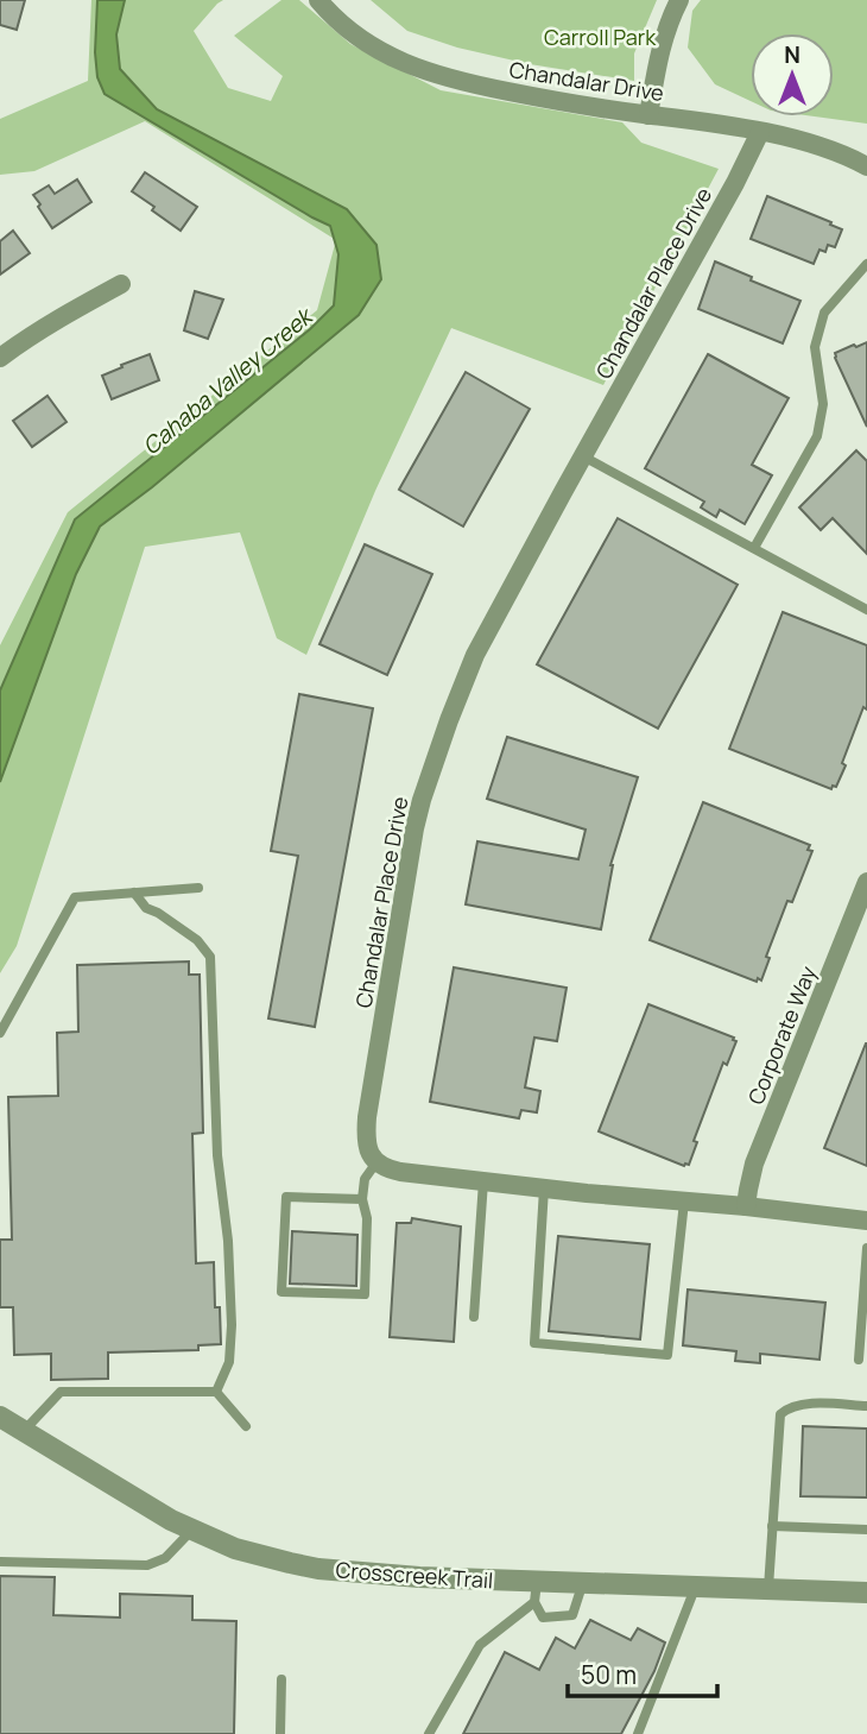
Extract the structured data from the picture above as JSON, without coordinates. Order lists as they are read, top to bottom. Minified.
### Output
{"streets":{"street":["Chandalar Drive","Chandalar Place Drive","Corporate Way","Crosscreek Trail"]},"crossings":[["Chandalar Drive","Chandalar Place Drive"]],"water":["Cahaba Valley Creek"],"parks":["Carroll Park"],"scale_bar":"50 m","north":"top"}
